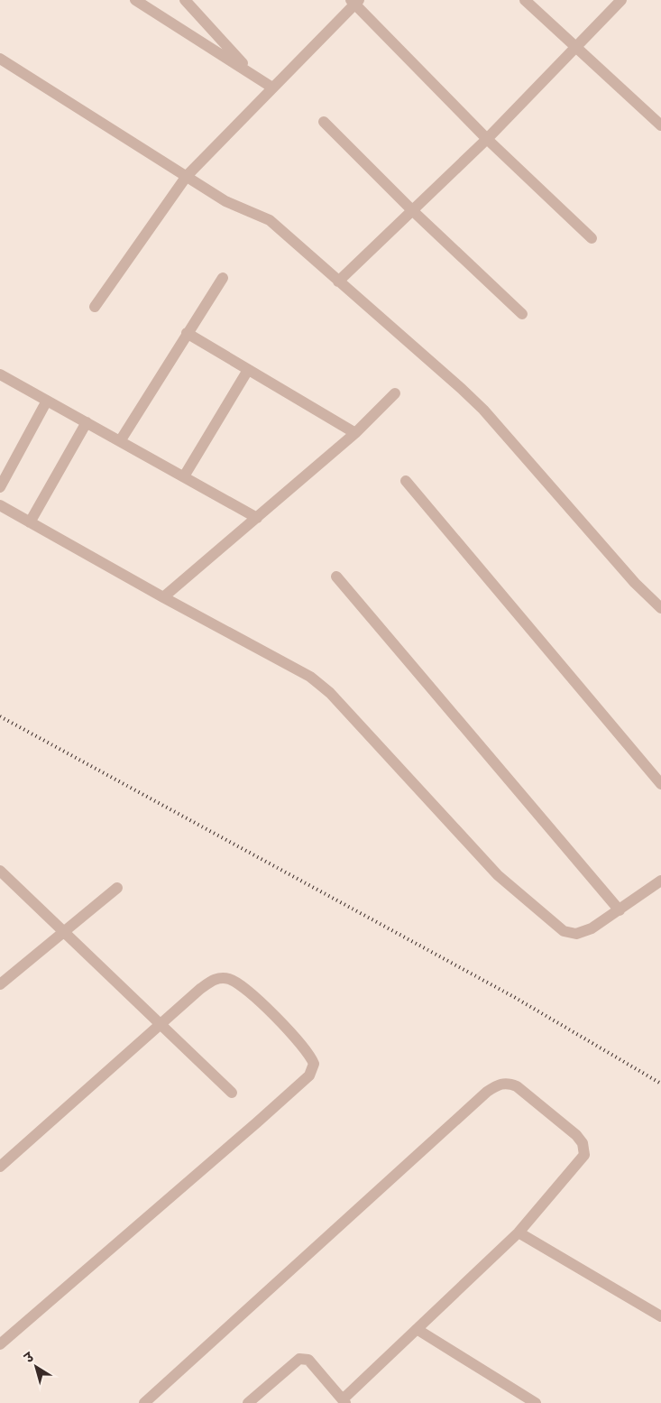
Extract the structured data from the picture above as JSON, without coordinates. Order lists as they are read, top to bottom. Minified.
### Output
{"north":"top left"}
